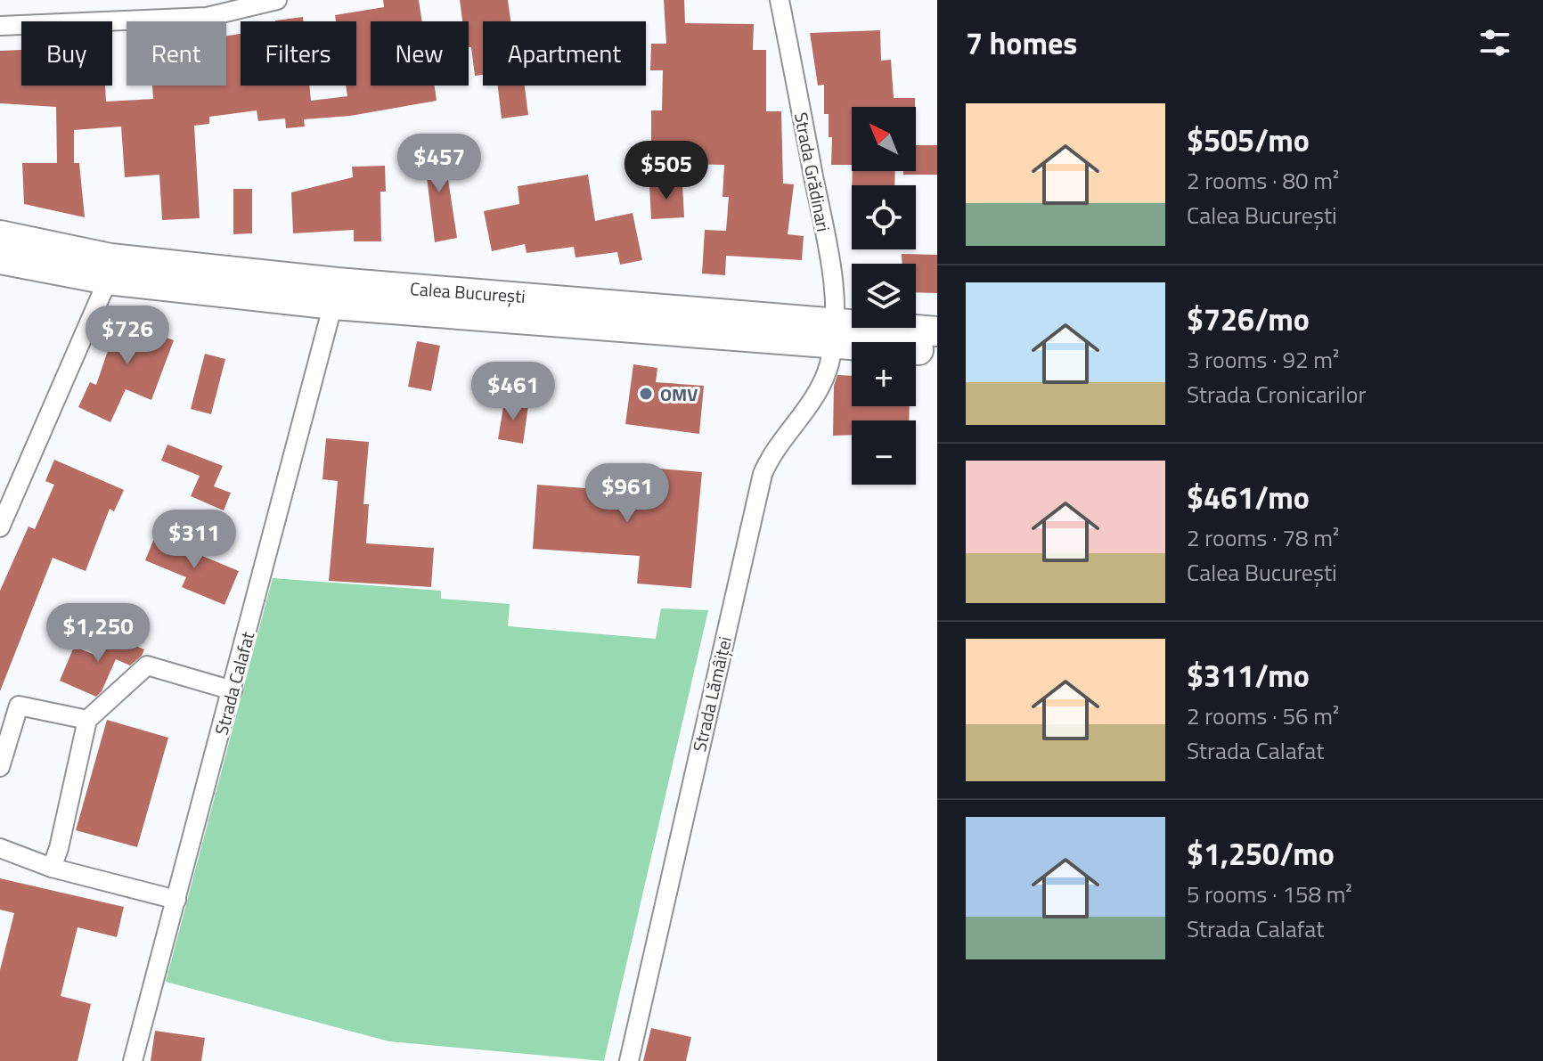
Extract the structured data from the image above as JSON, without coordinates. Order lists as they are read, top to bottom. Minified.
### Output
{"streets":{"main road":["Calea București"],"street":["Strada Grădinari","Strada Calafat","Strada Lămâiței"]},"crossings":[["Strada Grădinari","Calea București"],["Strada Grădinari","Strada Lămâiței"],["Calea București","Strada Calafat"],["Calea București","Strada Lămâiței"]],"places":["OMV"],"north":"top left","page":{"heading":"7 homes","chip":["Buy","Rent","Filters","New","Apartment"],"list":[{"name":"$505/mo","note":"2 rooms · 80 m² · Calea București"},{"name":"$726/mo","note":"3 rooms · 92 m² · Strada Cronicarilor"},{"name":"$461/mo","note":"2 rooms · 78 m² · Calea București"},{"name":"$311/mo","note":"2 rooms · 56 m² · Strada Calafat"},{"name":"$1,250/mo","note":"5 rooms · 158 m² · Strada Calafat"}],"map_buttons":["+","−"],"price":["$457","$505","$726","$461","$961","$311","$1,250"]}}
